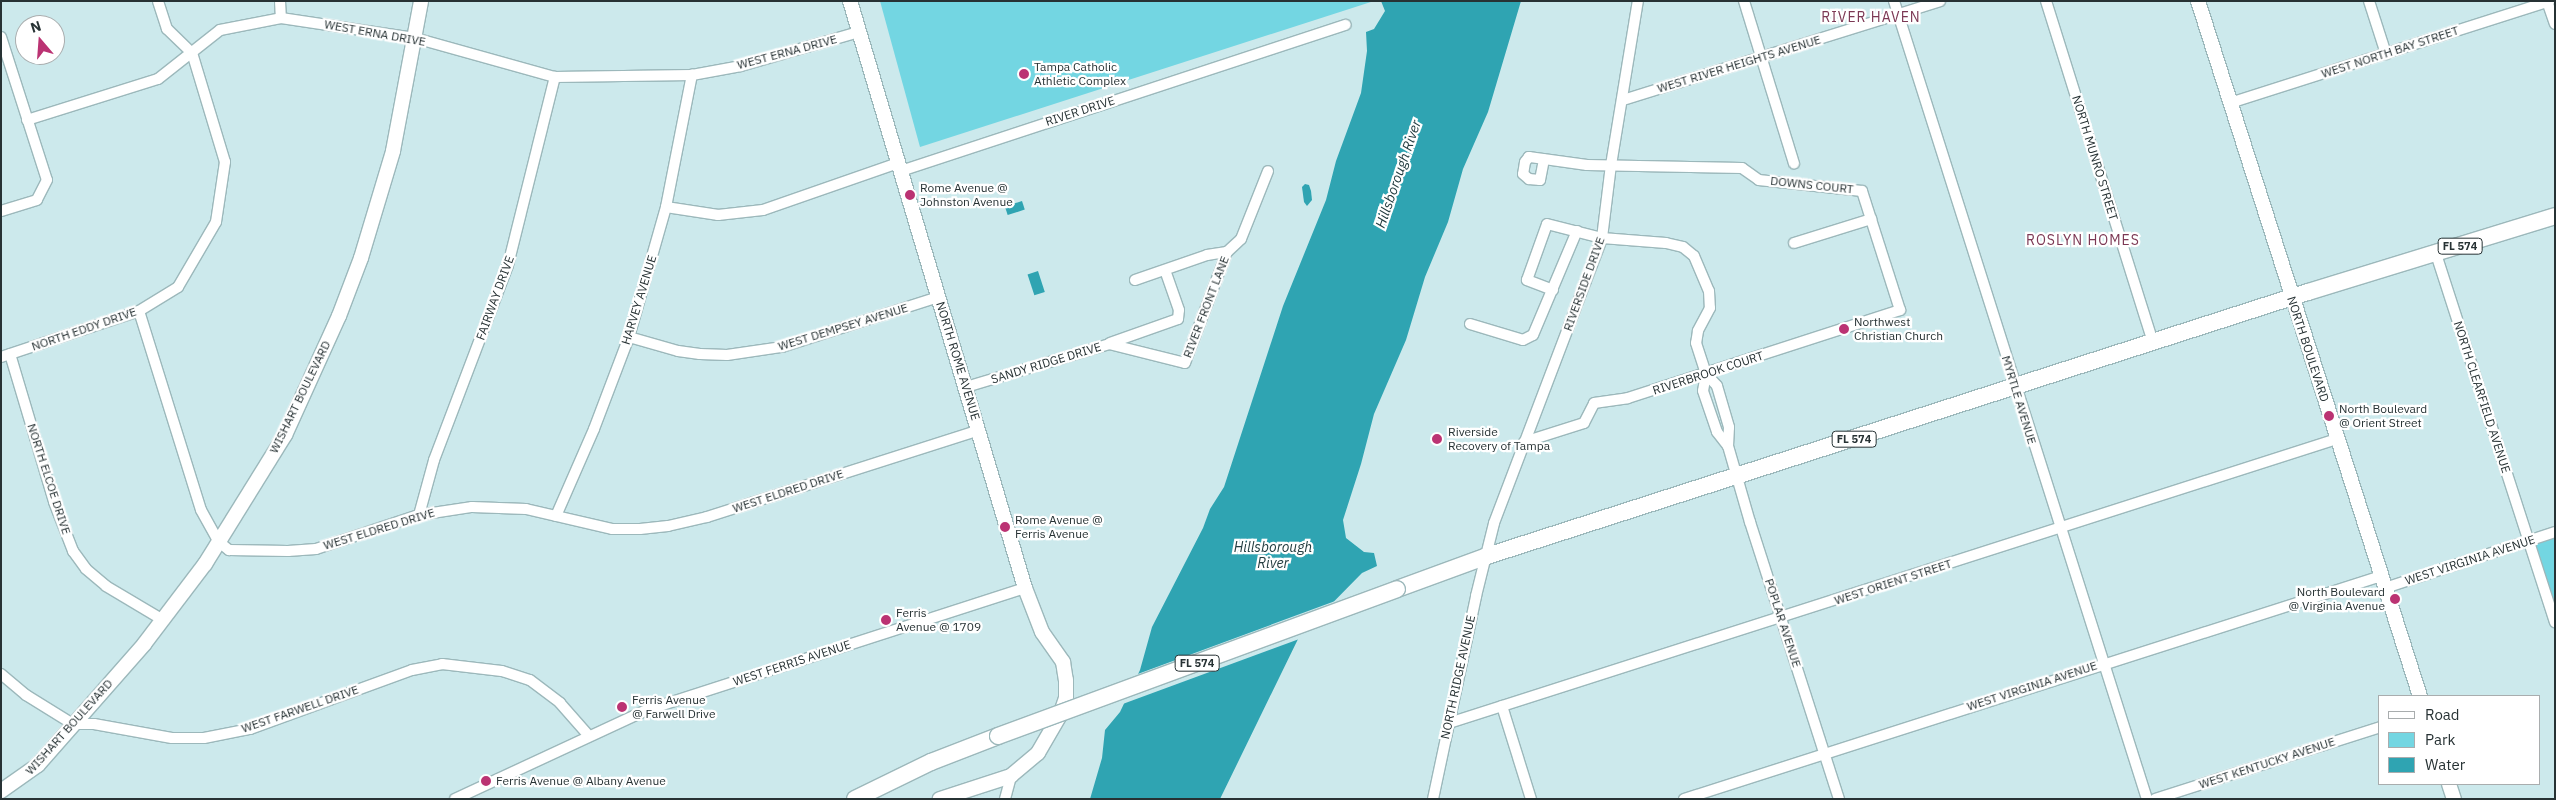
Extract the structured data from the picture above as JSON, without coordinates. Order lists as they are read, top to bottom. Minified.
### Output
{"streets":{"main road":["FL 574"],"street":["WEST ERNA DRIVE","WEST NORTH BAY STREET","WEST RIVER HEIGHTS AVENUE","RIVER DRIVE","NORTH MUNRO STREET","DOWNS COURT","RIVERSIDE DRIVE","FAIRWAY DRIVE","HARVEY AVENUE","RIVER FRONT LANE","WEST DEMPSEY AVENUE","NORTH EDDY DRIVE","NORTH BOULEVARD","NORTH ROME AVENUE","SANDY RIDGE DRIVE","RIVERBROOK COURT","WISHART BOULEVARD","NORTH CLEARFIELD AVENUE","MYRTLE AVENUE","NORTH ELCOE DRIVE","WEST ELDRED DRIVE","WEST VIRGINIA AVENUE","WEST ORIENT STREET","POPLAR AVENUE","WEST FERRIS AVENUE","NORTH RIDGE AVENUE","WEST FARWELL DRIVE","WEST KENTUCKY AVENUE"]},"crossings":[["WEST ERNA DRIVE","FAIRWAY DRIVE"],["WEST ERNA DRIVE","HARVEY AVENUE"],["WEST ERNA DRIVE","NORTH EDDY DRIVE"],["WEST ERNA DRIVE","NORTH ROME AVENUE"],["WEST ERNA DRIVE","WISHART BOULEVARD"],["WEST NORTH BAY STREET","NORTH BOULEVARD"],["WEST RIVER HEIGHTS AVENUE","RIVERSIDE DRIVE"],["WEST RIVER HEIGHTS AVENUE","MYRTLE AVENUE"],["RIVER DRIVE","HARVEY AVENUE"],["RIVER DRIVE","NORTH ROME AVENUE"],["NORTH MUNRO STREET","FL 574"],["DOWNS COURT","RIVERSIDE DRIVE"],["DOWNS COURT","RIVERBROOK COURT"],["FL 574","RIVERSIDE DRIVE"],["FL 574","NORTH BOULEVARD"],["FL 574","NORTH CLEARFIELD AVENUE"],["FL 574","MYRTLE AVENUE"],["FL 574","POPLAR AVENUE"],["FL 574","NORTH RIDGE AVENUE"],["RIVERSIDE DRIVE","RIVERBROOK COURT"],["RIVERSIDE DRIVE","POPLAR AVENUE"],["RIVERSIDE DRIVE","NORTH RIDGE AVENUE"],["FAIRWAY DRIVE","WEST ELDRED DRIVE"],["HARVEY AVENUE","WEST DEMPSEY AVENUE"],["HARVEY AVENUE","WEST ELDRED DRIVE"],["RIVER FRONT LANE","SANDY RIDGE DRIVE"],["WEST DEMPSEY AVENUE","NORTH ROME AVENUE"],["NORTH EDDY DRIVE","NORTH ELCOE DRIVE"],["NORTH BOULEVARD","WEST VIRGINIA AVENUE"],["NORTH BOULEVARD","WEST ORIENT STREET"],["NORTH ROME AVENUE","SANDY RIDGE DRIVE"],["NORTH ROME AVENUE","WEST ELDRED DRIVE"],["NORTH ROME AVENUE","WEST FERRIS AVENUE"],["RIVERBROOK COURT","POPLAR AVENUE"],["WISHART BOULEVARD","NORTH ELCOE DRIVE"],["WISHART BOULEVARD","WEST ELDRED DRIVE"],["WISHART BOULEVARD","WEST FARWELL DRIVE"],["NORTH CLEARFIELD AVENUE","WEST VIRGINIA AVENUE"],["MYRTLE AVENUE","WEST VIRGINIA AVENUE"],["MYRTLE AVENUE","WEST ORIENT STREET"],["WEST VIRGINIA AVENUE","POPLAR AVENUE"],["WEST ORIENT STREET","POPLAR AVENUE"],["WEST ORIENT STREET","NORTH RIDGE AVENUE"],["WEST FERRIS AVENUE","WEST FARWELL DRIVE"]],"districts":["RIVER HAVEN","ROSLYN HOMES"],"water":["Hillsborough River"],"places":["Tampa Catholic Athletic Complex","Rome Avenue @ Johnston Avenue","Northwest Christian Church","North Boulevard @ Orient Street","Riverside Recovery of Tampa","Rome Avenue @ Ferris Avenue","North Boulevard @ Virginia Avenue","Ferris Avenue @ 1709","Ferris Avenue @ Farwell Drive","Ferris Avenue @ Albany Avenue"],"legend":["Road","Park","Water"],"north":"top"}
